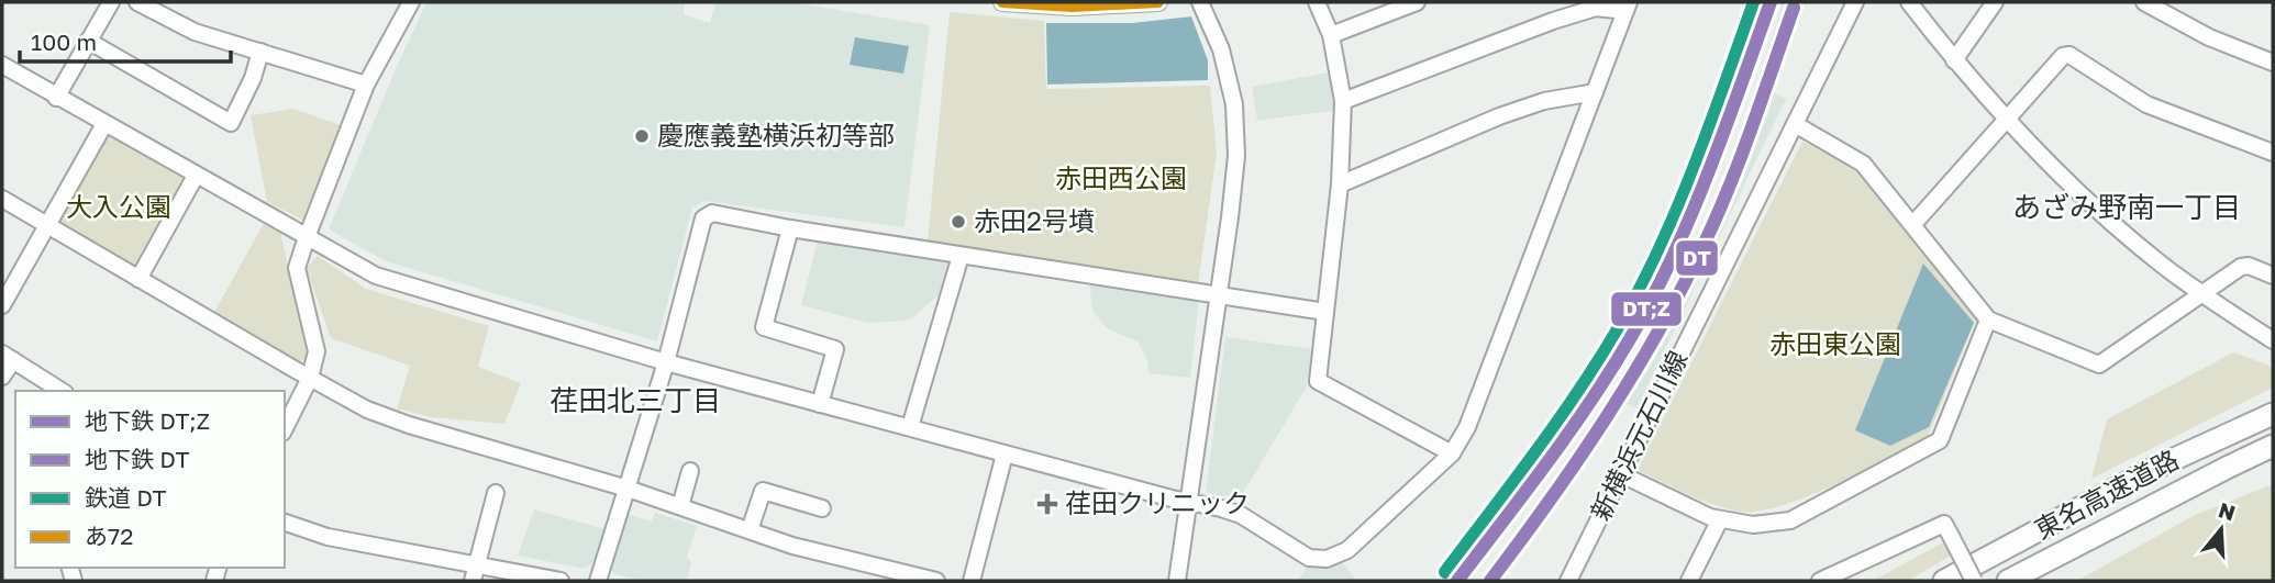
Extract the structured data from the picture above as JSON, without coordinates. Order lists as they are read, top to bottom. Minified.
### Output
{"streets":{"highway":["東名高速道路"],"street":["新横浜元石川線"]},"districts":["あざみ野南一丁目","荏田北三丁目"],"parks":["赤田西公園","大入公園","赤田東公園"],"places":{"other":["慶應義塾横浜初等部","赤田2号墳"],"health":["荏田クリニック"]},"lines":["metro line DT;Z","rail line DT","transit line あ72","metro line DT"],"legend":["地下鉄 DT;Z","地下鉄 DT","鉄道 DT","あ72"],"scale_bar":"100 m","north":"top"}
